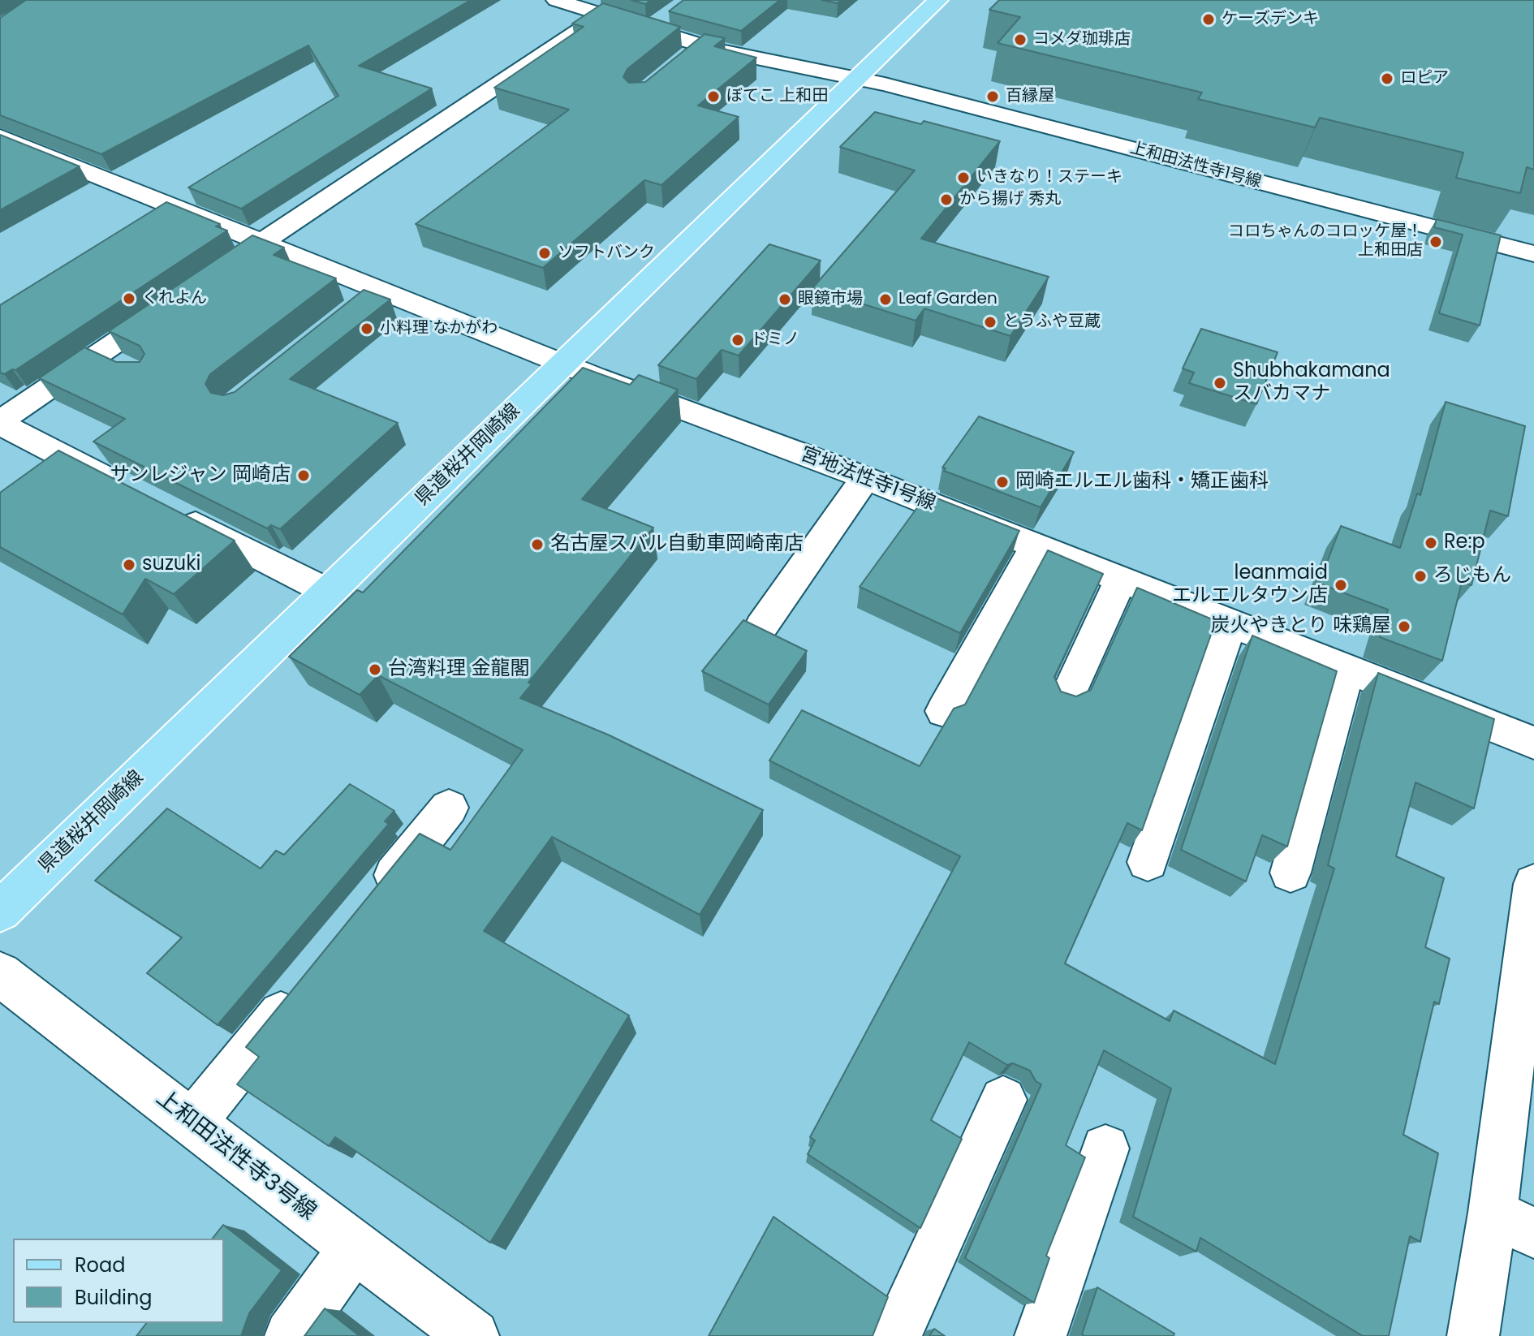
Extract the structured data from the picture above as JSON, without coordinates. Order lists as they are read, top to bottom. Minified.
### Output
{"streets":{"main road":["県道桜井岡崎線"],"street":["上和田法性寺1号線","宮地法性寺1号線","上和田法性寺3号線"]},"crossings":[["上和田法性寺1号線","県道桜井岡崎線"],["県道桜井岡崎線","宮地法性寺1号線"]],"places":["ケーズデンキ","コメダ珈琲店","ロピア","ぼてこ 上和田","百縁屋","いきなり！ステーキ","から揚げ 秀丸","コロちゃんのコロッケ屋！ 上和田店","ソフトバンク","くれよん","眼鏡市場","Leaf Garden","とうふや豆蔵","小料理 なかがわ","ドミノ","Shubhakamana スバカマナ","サンレジャン 岡崎店","岡崎エルエル歯科・矯正歯科","Re:p","名古屋スバル自動車岡崎南店","suzuki","ろじもん","leanmaid エルエルタウン店","炭火やきとり 味鶏屋","台湾料理 金龍閣"],"legend":["Road","Building"]}
